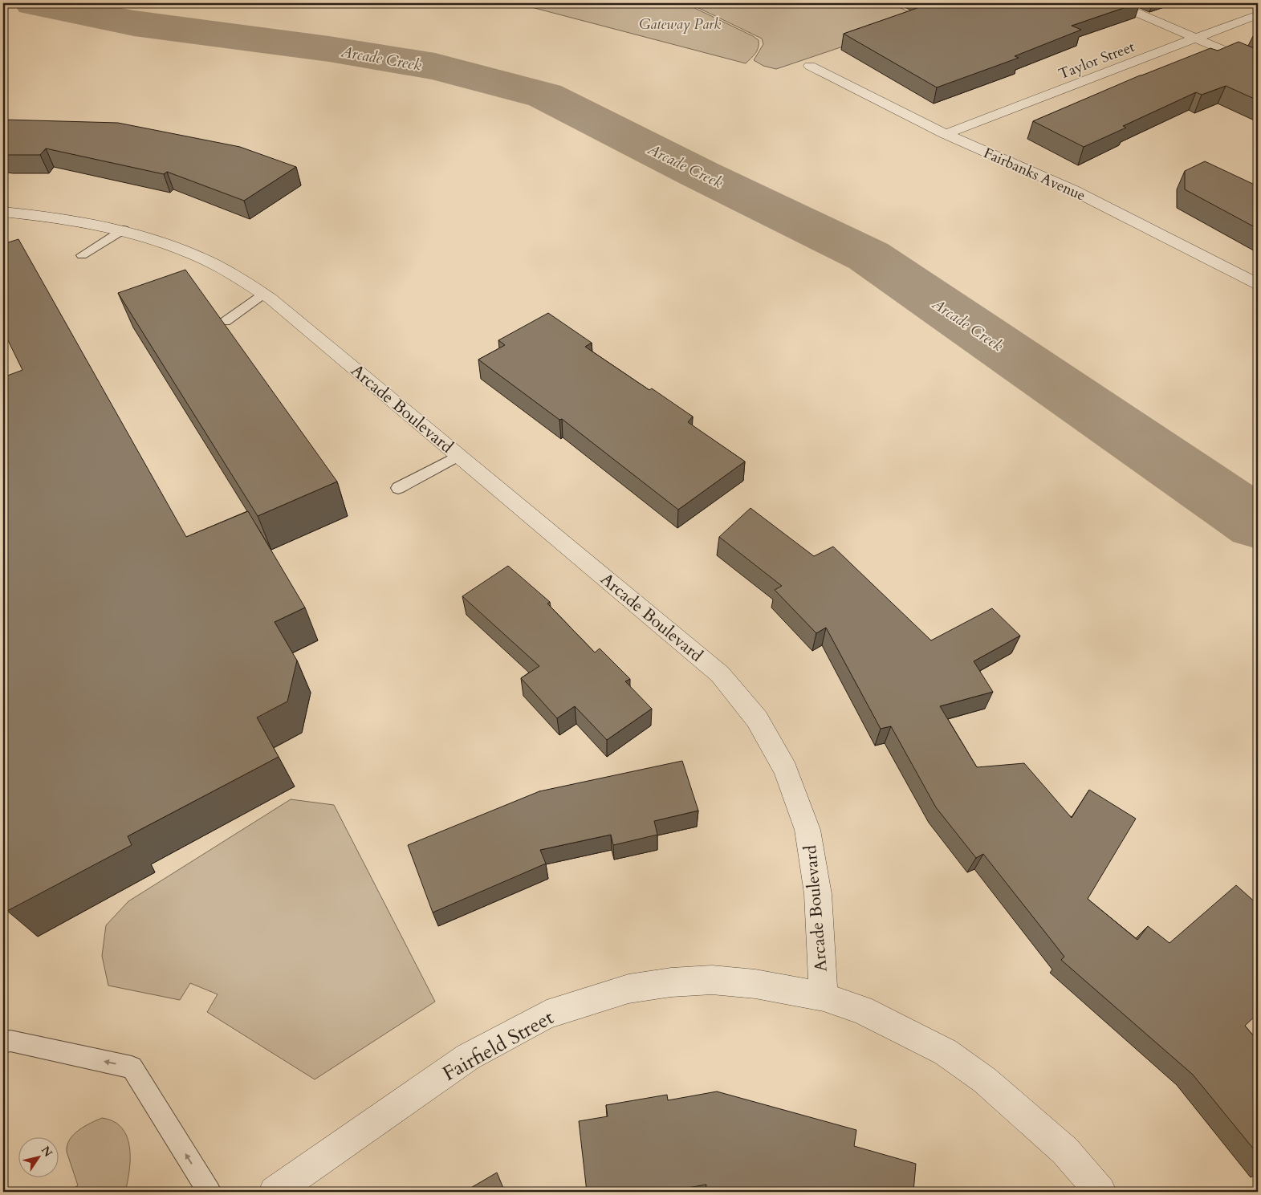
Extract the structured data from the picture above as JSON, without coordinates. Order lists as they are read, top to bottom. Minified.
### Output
{"streets":{"street":["Taylor Street","Fairbanks Avenue","Arcade Boulevard","Fairfield Street"]},"crossings":[["Taylor Street","Fairbanks Avenue"],["Arcade Boulevard","Fairfield Street"]],"water":["Arcade Creek"],"parks":["Gateway Park"],"north":"top right"}
